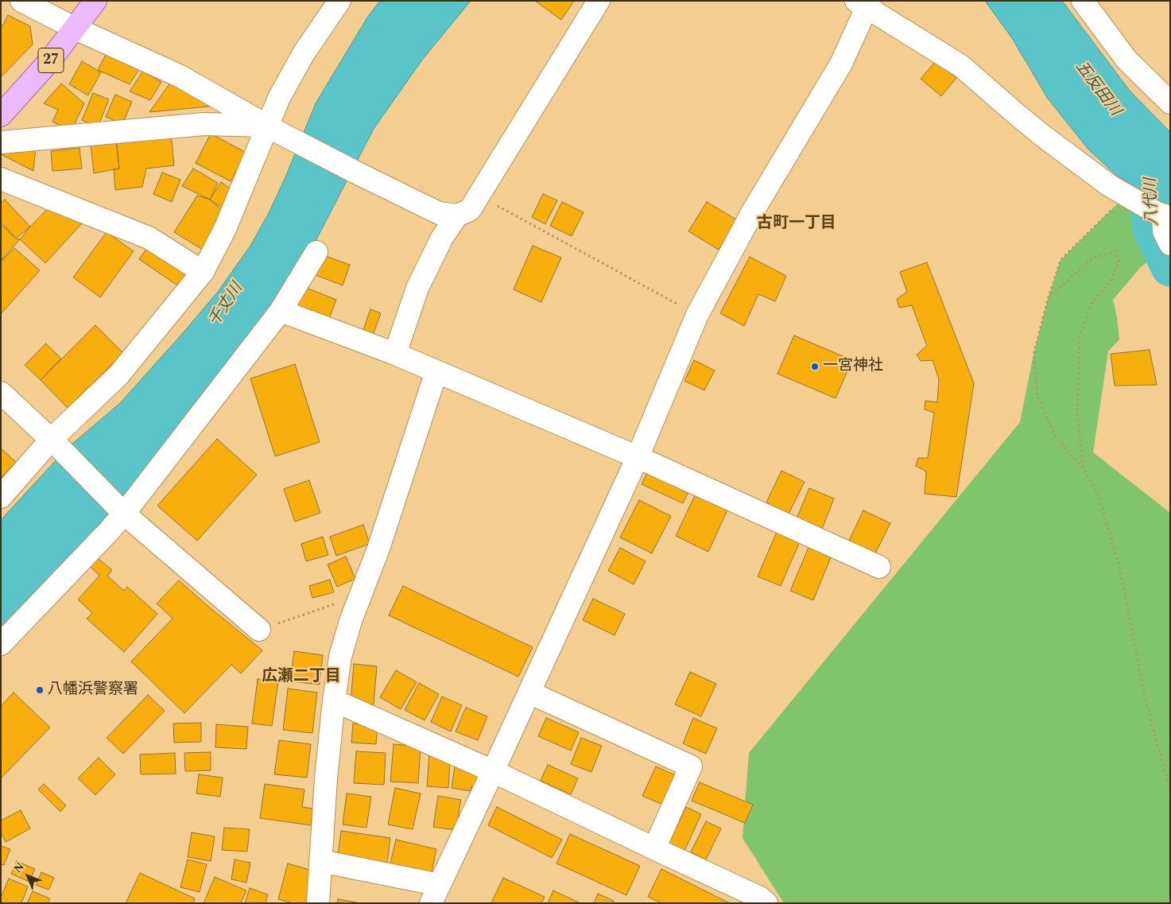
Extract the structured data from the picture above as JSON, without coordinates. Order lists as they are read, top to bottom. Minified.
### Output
{"streets":{"main road":["27"]},"districts":["古町一丁目","広瀬二丁目"],"water":["五反田川","八代川","千丈川"],"places":["一宮神社","八幡浜警察署"],"north":"top left"}
